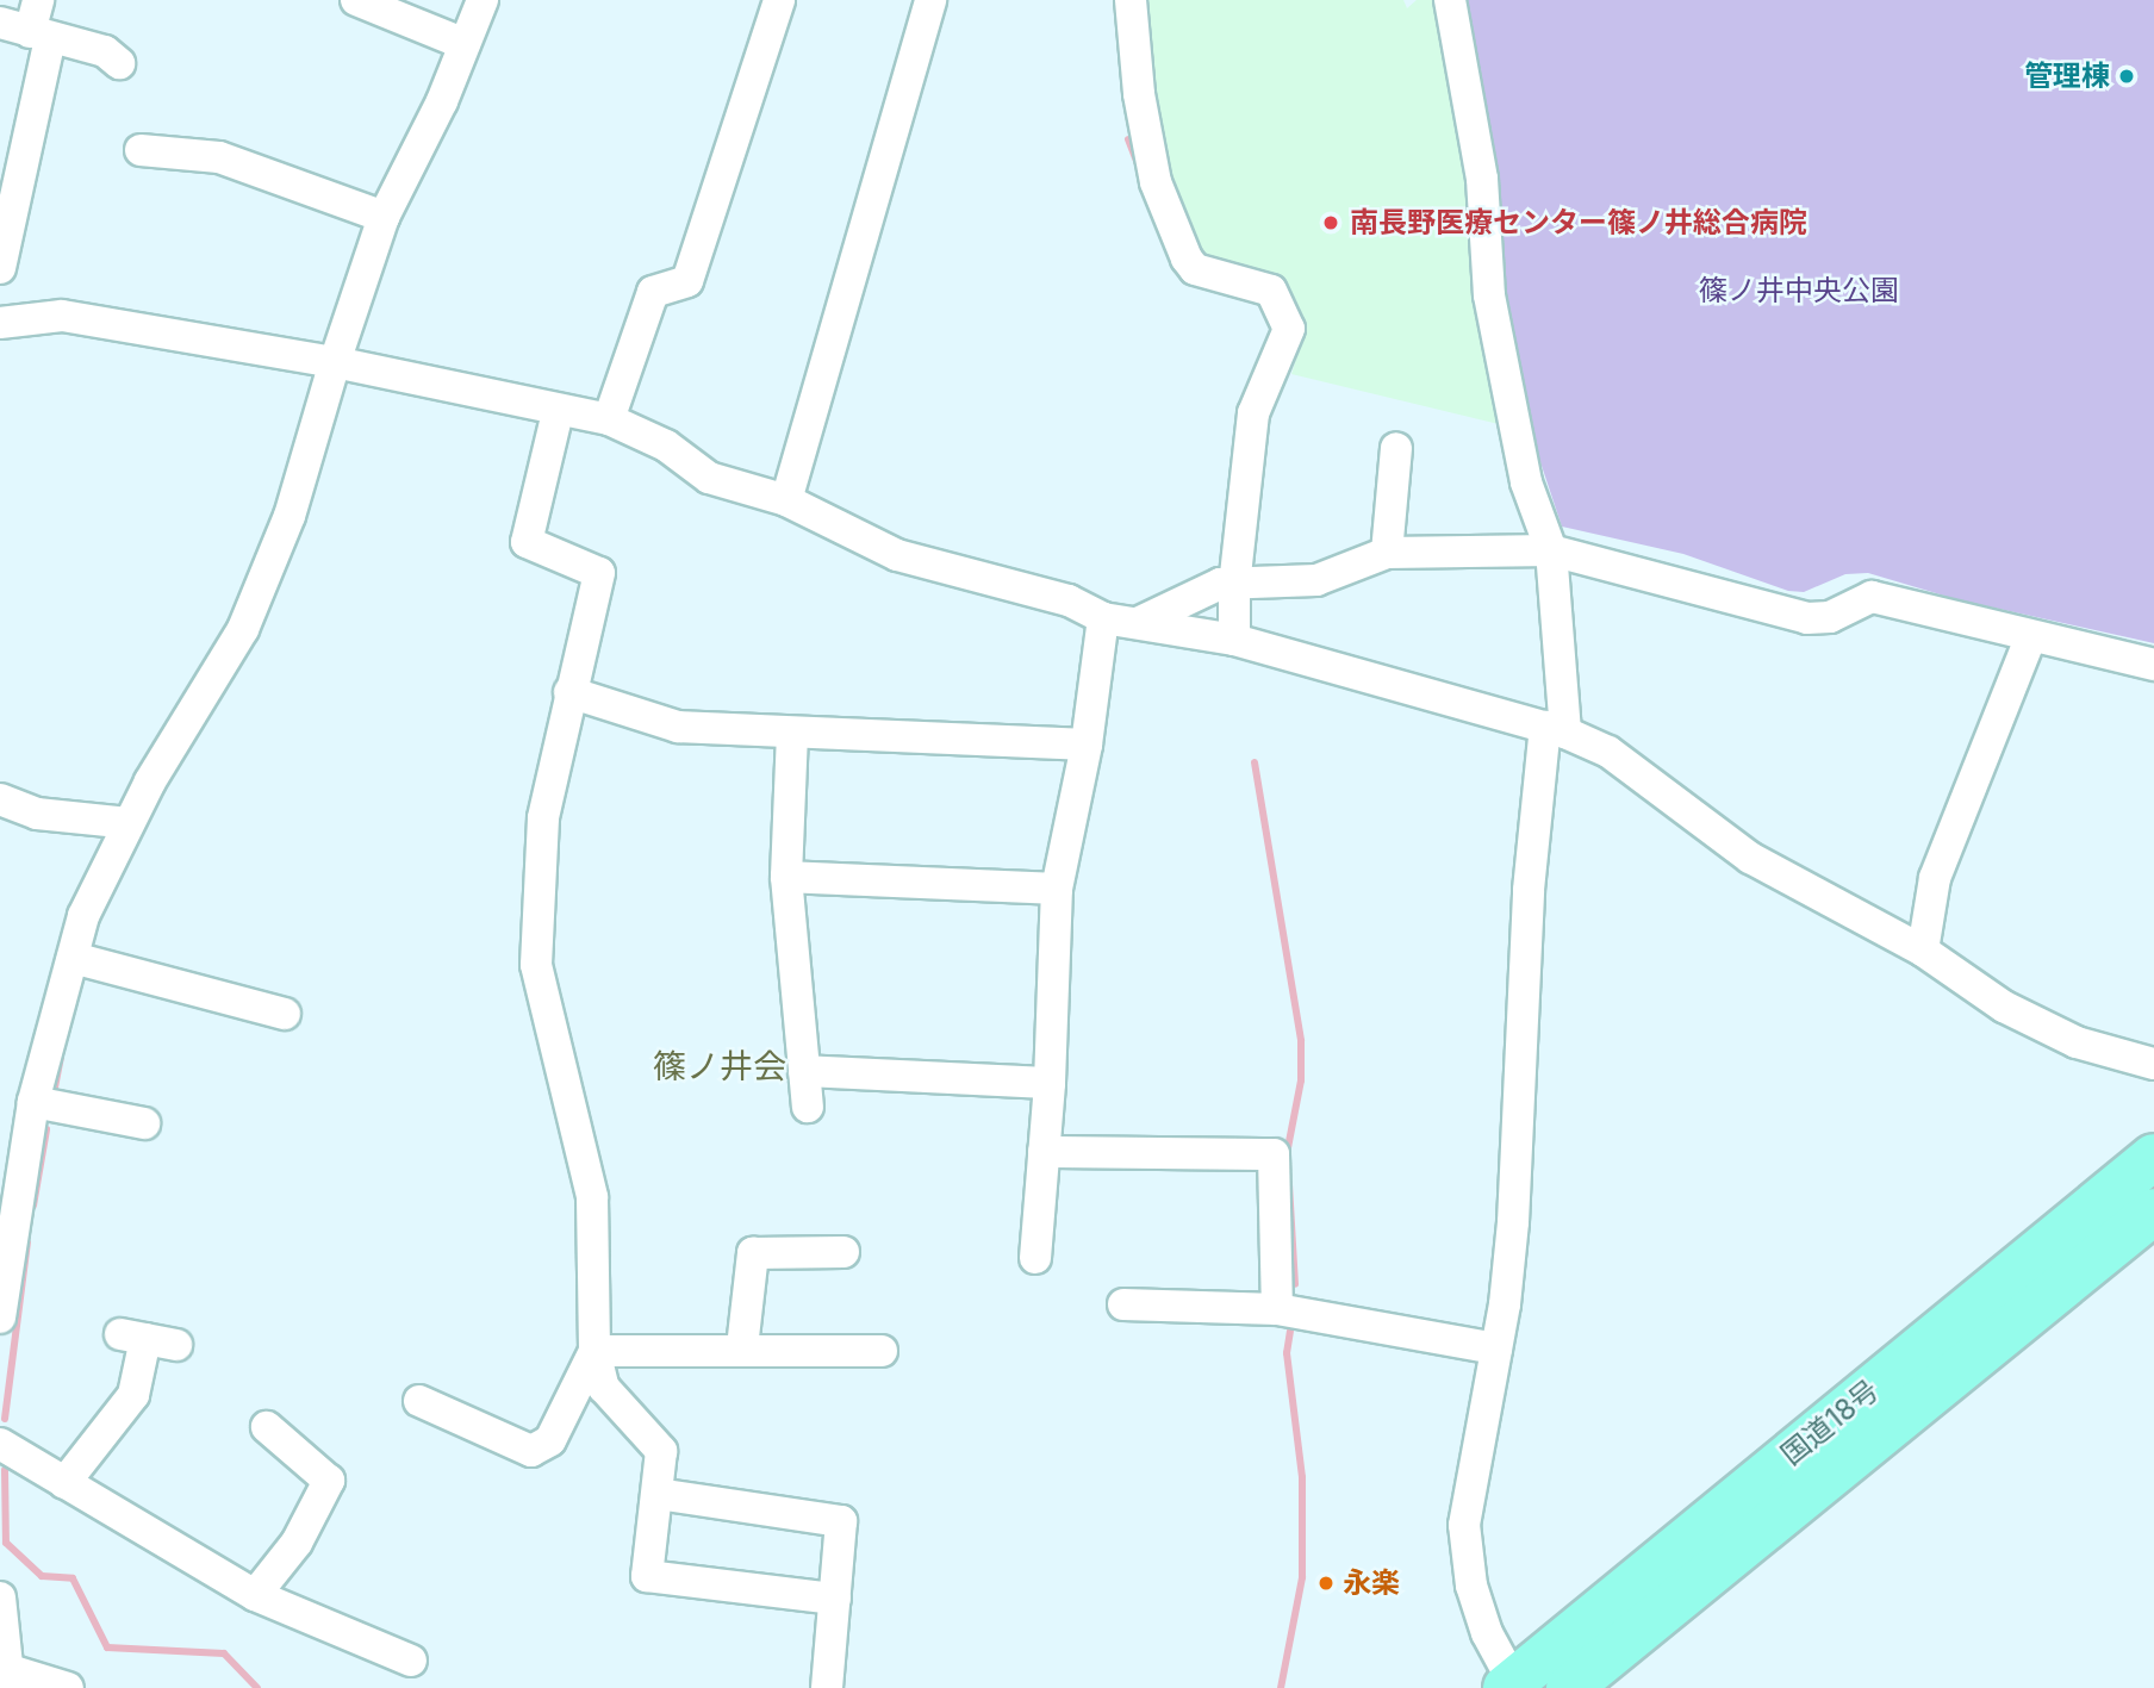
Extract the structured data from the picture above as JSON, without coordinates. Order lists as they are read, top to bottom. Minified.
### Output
{"streets":{"highway":["国道18号"]},"districts":["篠ノ井会"],"parks":["篠ノ井中央公園"],"places":["管理棟","南長野医療センター篠ノ井総合病院","永楽"]}
